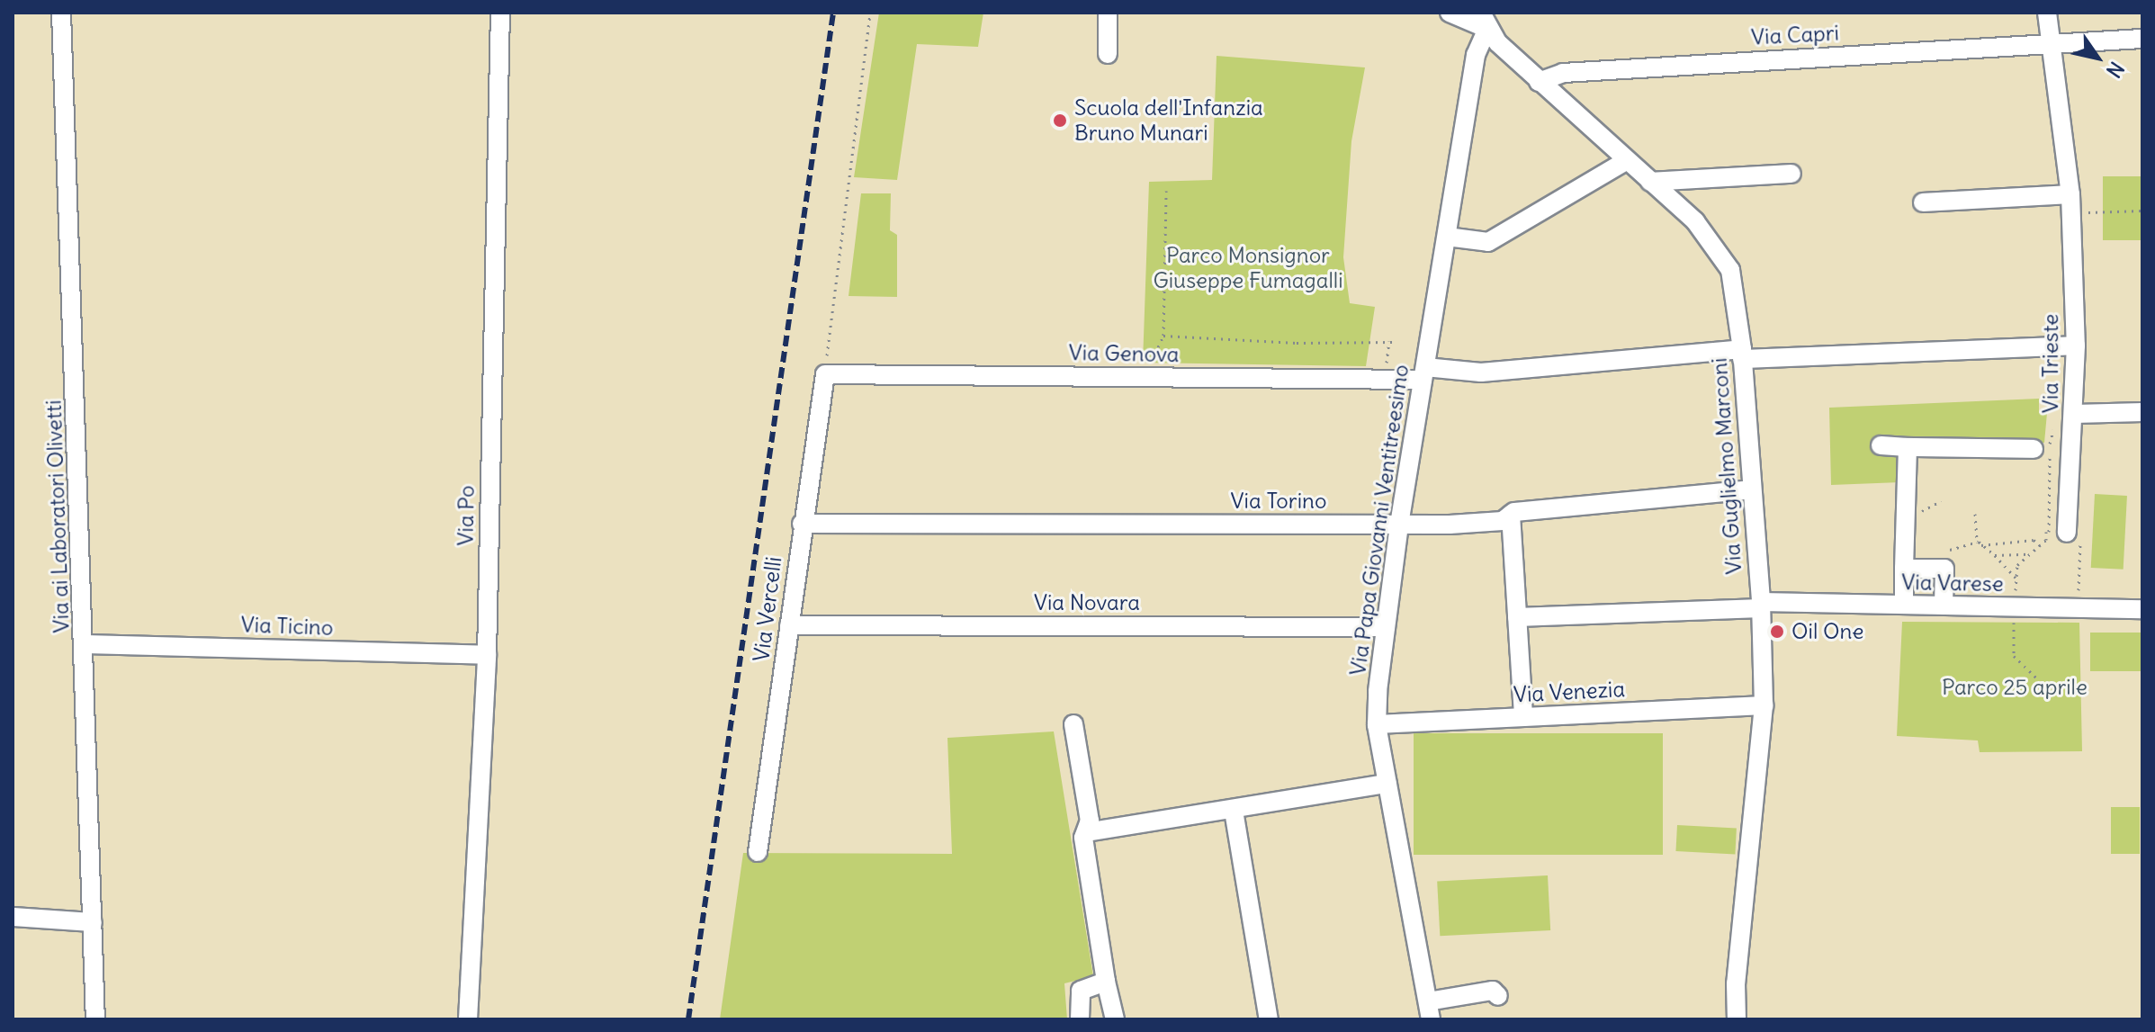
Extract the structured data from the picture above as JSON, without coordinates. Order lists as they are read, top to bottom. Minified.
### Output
{"streets":{"street":["Via Capri","Via Genova","Via Trieste","Via Guglielmo Marconi","Via Torino","Via Po","Via ai Laboratori Olivetti","Via Papa Giovanni Ventitreesimo","Via Varese","Via Novara","Via Vercelli","Via Ticino","Via Venezia"]},"crossings":[["Via Capri","Via Trieste"],["Via Capri","Via Guglielmo Marconi"],["Via Genova","Via Trieste"],["Via Genova","Via Guglielmo Marconi"],["Via Genova","Via Papa Giovanni Ventitreesimo"],["Via Genova","Via Vercelli"],["Via Guglielmo Marconi","Via Torino"],["Via Guglielmo Marconi","Via Papa Giovanni Ventitreesimo"],["Via Guglielmo Marconi","Via Varese"],["Via Guglielmo Marconi","Via Venezia"],["Via Torino","Via Papa Giovanni Ventitreesimo"],["Via Torino","Via Vercelli"],["Via Po","Via Ticino"],["Via ai Laboratori Olivetti","Via Ticino"],["Via Papa Giovanni Ventitreesimo","Via Novara"],["Via Papa Giovanni Ventitreesimo","Via Venezia"],["Via Novara","Via Vercelli"]],"parks":["Parco Monsignor Giuseppe Fumagalli","Parco 25 aprile"],"places":["Scuola dell'Infanzia Bruno Munari","Oil One"],"north":"bottom right"}
